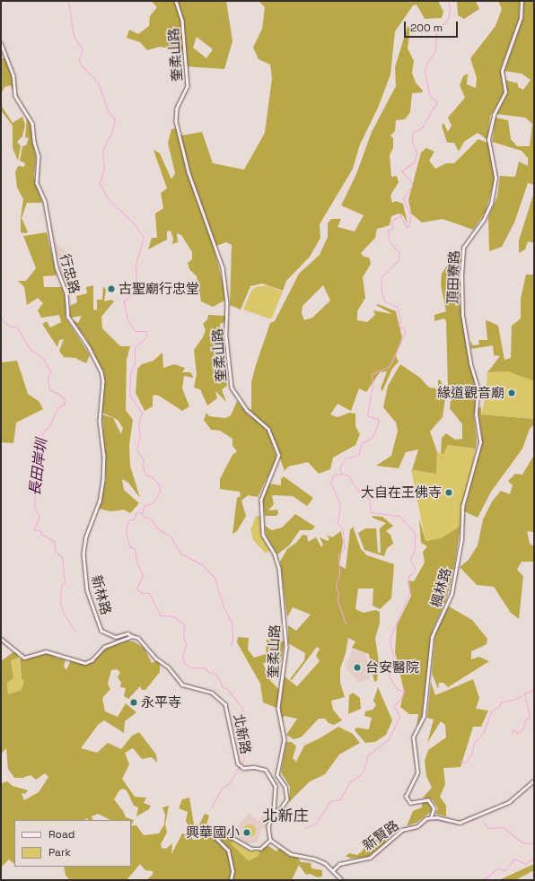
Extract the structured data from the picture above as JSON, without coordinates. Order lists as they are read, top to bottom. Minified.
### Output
{"streets":{"street":["奎柔山路","行忠路","頂田寮路","楓林路","新林路","北新路","新賢路"]},"crossings":[["奎柔山路","北新路"],["行忠路","新林路"],["頂田寮路","楓林路"],["楓林路","新賢路"],["新林路","北新路"]],"districts":["北新庄"],"water":["長田岸圳"],"places":["古聖廟行忠堂","緣道觀音廟","大自在王佛寺","台安醫院","永平寺","興華國小"],"legend":["Road","Park"],"scale_bar":"200 m"}
